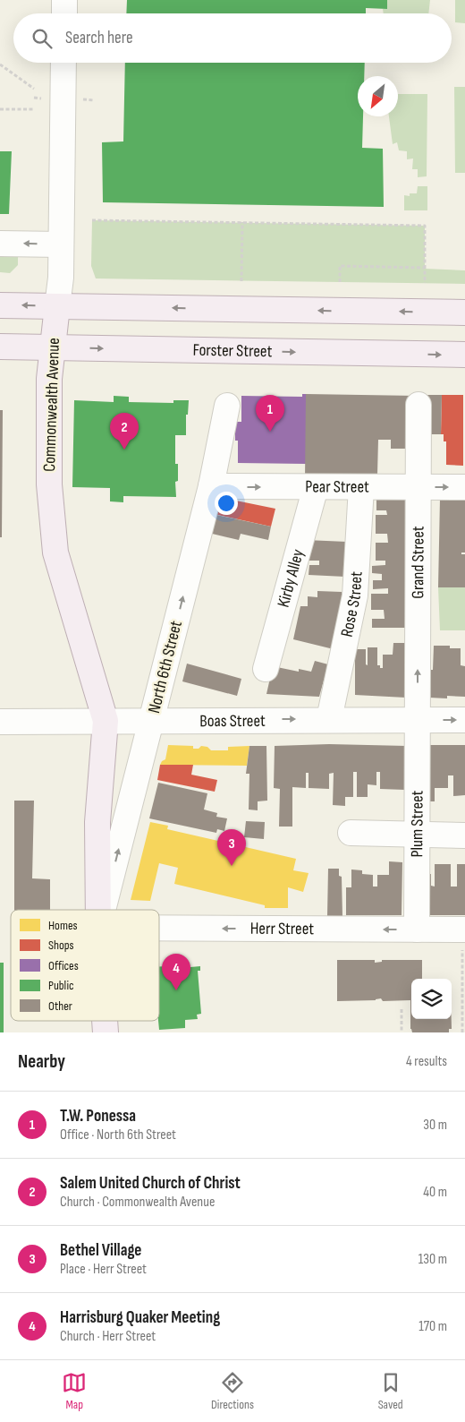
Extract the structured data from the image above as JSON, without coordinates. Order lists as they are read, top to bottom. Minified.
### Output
{"streets":{"main road":["Forster Street","Commonwealth Avenue","North 6th Street"],"street":["Pear Street","Grand Street","Kirby Alley","Rose Street","Boas Street","Plum Street","Herr Street"]},"crossings":[["Forster Street","Commonwealth Avenue"],["Commonwealth Avenue","North 6th Street"],["Commonwealth Avenue","Boas Street"],["Pear Street","Grand Street"],["Pear Street","Kirby Alley"],["Pear Street","Rose Street"],["Pear Street","North 6th Street"],["Grand Street","Boas Street"],["Grand Street","Plum Street"],["Rose Street","Boas Street"],["North 6th Street","Boas Street"],["Boas Street","Plum Street"],["Plum Street","Herr Street"]],"one_way":["Pear Street","Grand Street","Boas Street","Herr Street"],"legend":["Homes","Shops","Offices","Public","Other"],"north":"bottom left","page":{"search":"Search here","pins":["1","2","3","4"],"heading":["Nearby","4 results"],"list":[{"mark":"1","name":"T.W. Ponessa","note":"Office · North 6th Street","value":"30 m"},{"mark":"2","name":"Salem United Church of Christ","note":"Church · Commonwealth Avenue","value":"40 m"},{"mark":"3","name":"Bethel Village","note":"Place · Herr Street","value":"130 m"},{"mark":"4","name":"Harrisburg Quaker Meeting","note":"Church · Herr Street","value":"170 m"}],"nav":["Map","Directions","Saved"]}}
